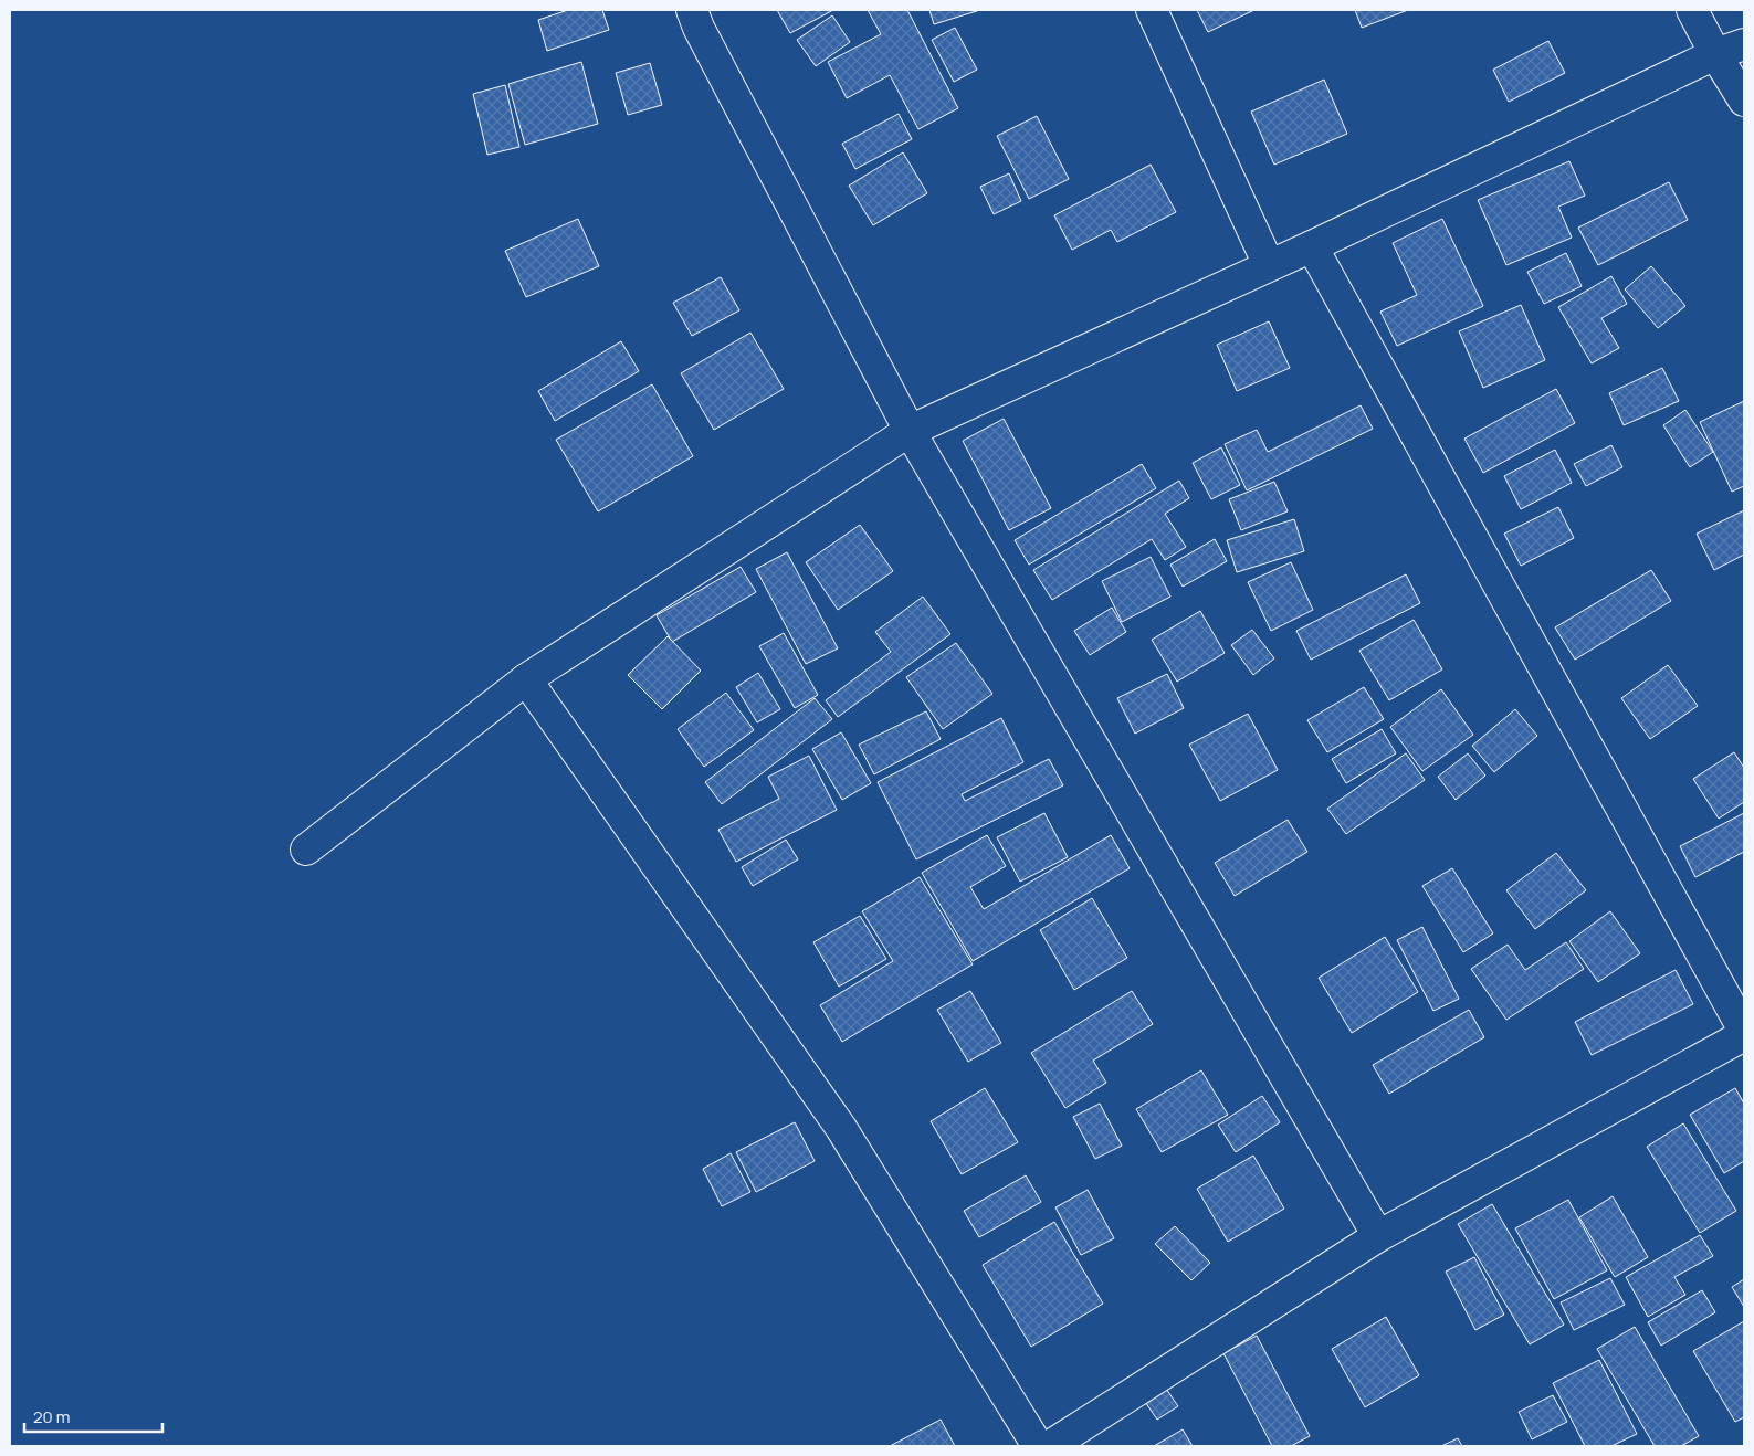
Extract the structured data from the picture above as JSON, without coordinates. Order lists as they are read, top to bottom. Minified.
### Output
{"scale_bar":"20 m"}
